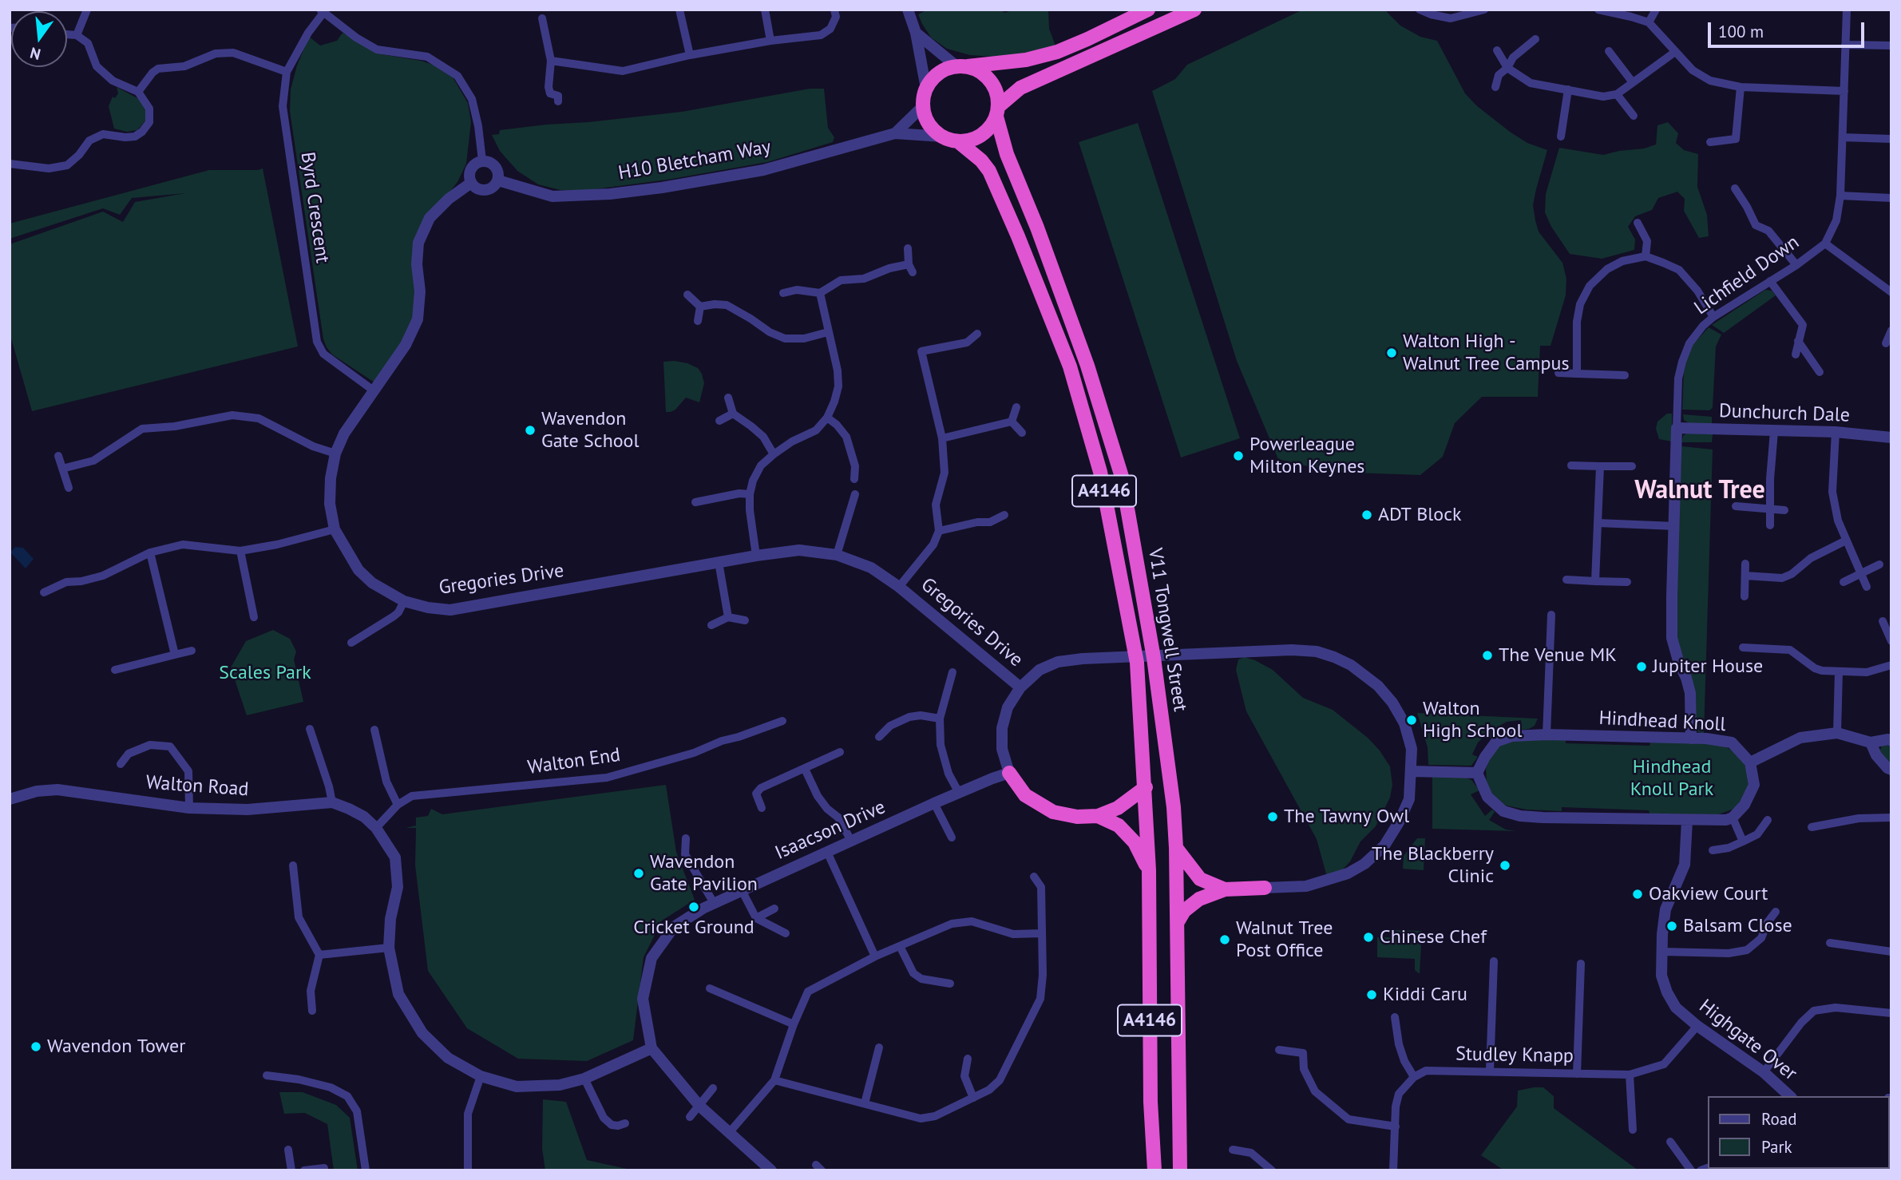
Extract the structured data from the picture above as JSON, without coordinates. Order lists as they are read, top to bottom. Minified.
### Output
{"streets":{"highway":["A4146","V11 Tongwell Street"],"street":["H10 Bletcham Way","Byrd Crescent","Lichfield Down","Dunchurch Dale","Gregories Drive","Hindhead Knoll","Walton End","Walton Road","Isaacson Drive","Highgate Over","Studley Knapp"]},"crossings":[["H10 Bletcham Way","A4146"],["H10 Bletcham Way","Gregories Drive"],["H10 Bletcham Way","V11 Tongwell Street"],["Byrd Crescent","Gregories Drive"],["Lichfield Down","Dunchurch Dale"],["Lichfield Down","Hindhead Knoll"],["A4146","V11 Tongwell Street"],["Walton End","Walton Road"],["Highgate Over","Studley Knapp"]],"districts":["Walnut Tree"],"parks":["Scales Park","Hindhead Knoll Park"],"places":["Walton High - Walnut Tree Campus","Wavendon Gate School","Powerleague Milton Keynes","ADT Block","The Venue MK","Jupiter House","Walton High School","The Tawny Owl","The Blackberry Clinic","Wavendon Gate Pavilion","Oakview Court","Cricket Ground","Balsam Close","Chinese Chef","Walnut Tree Post Office","Kiddi Caru","Wavendon Tower"],"legend":["Road","Park"],"scale_bar":"100 m","north":"bottom"}
